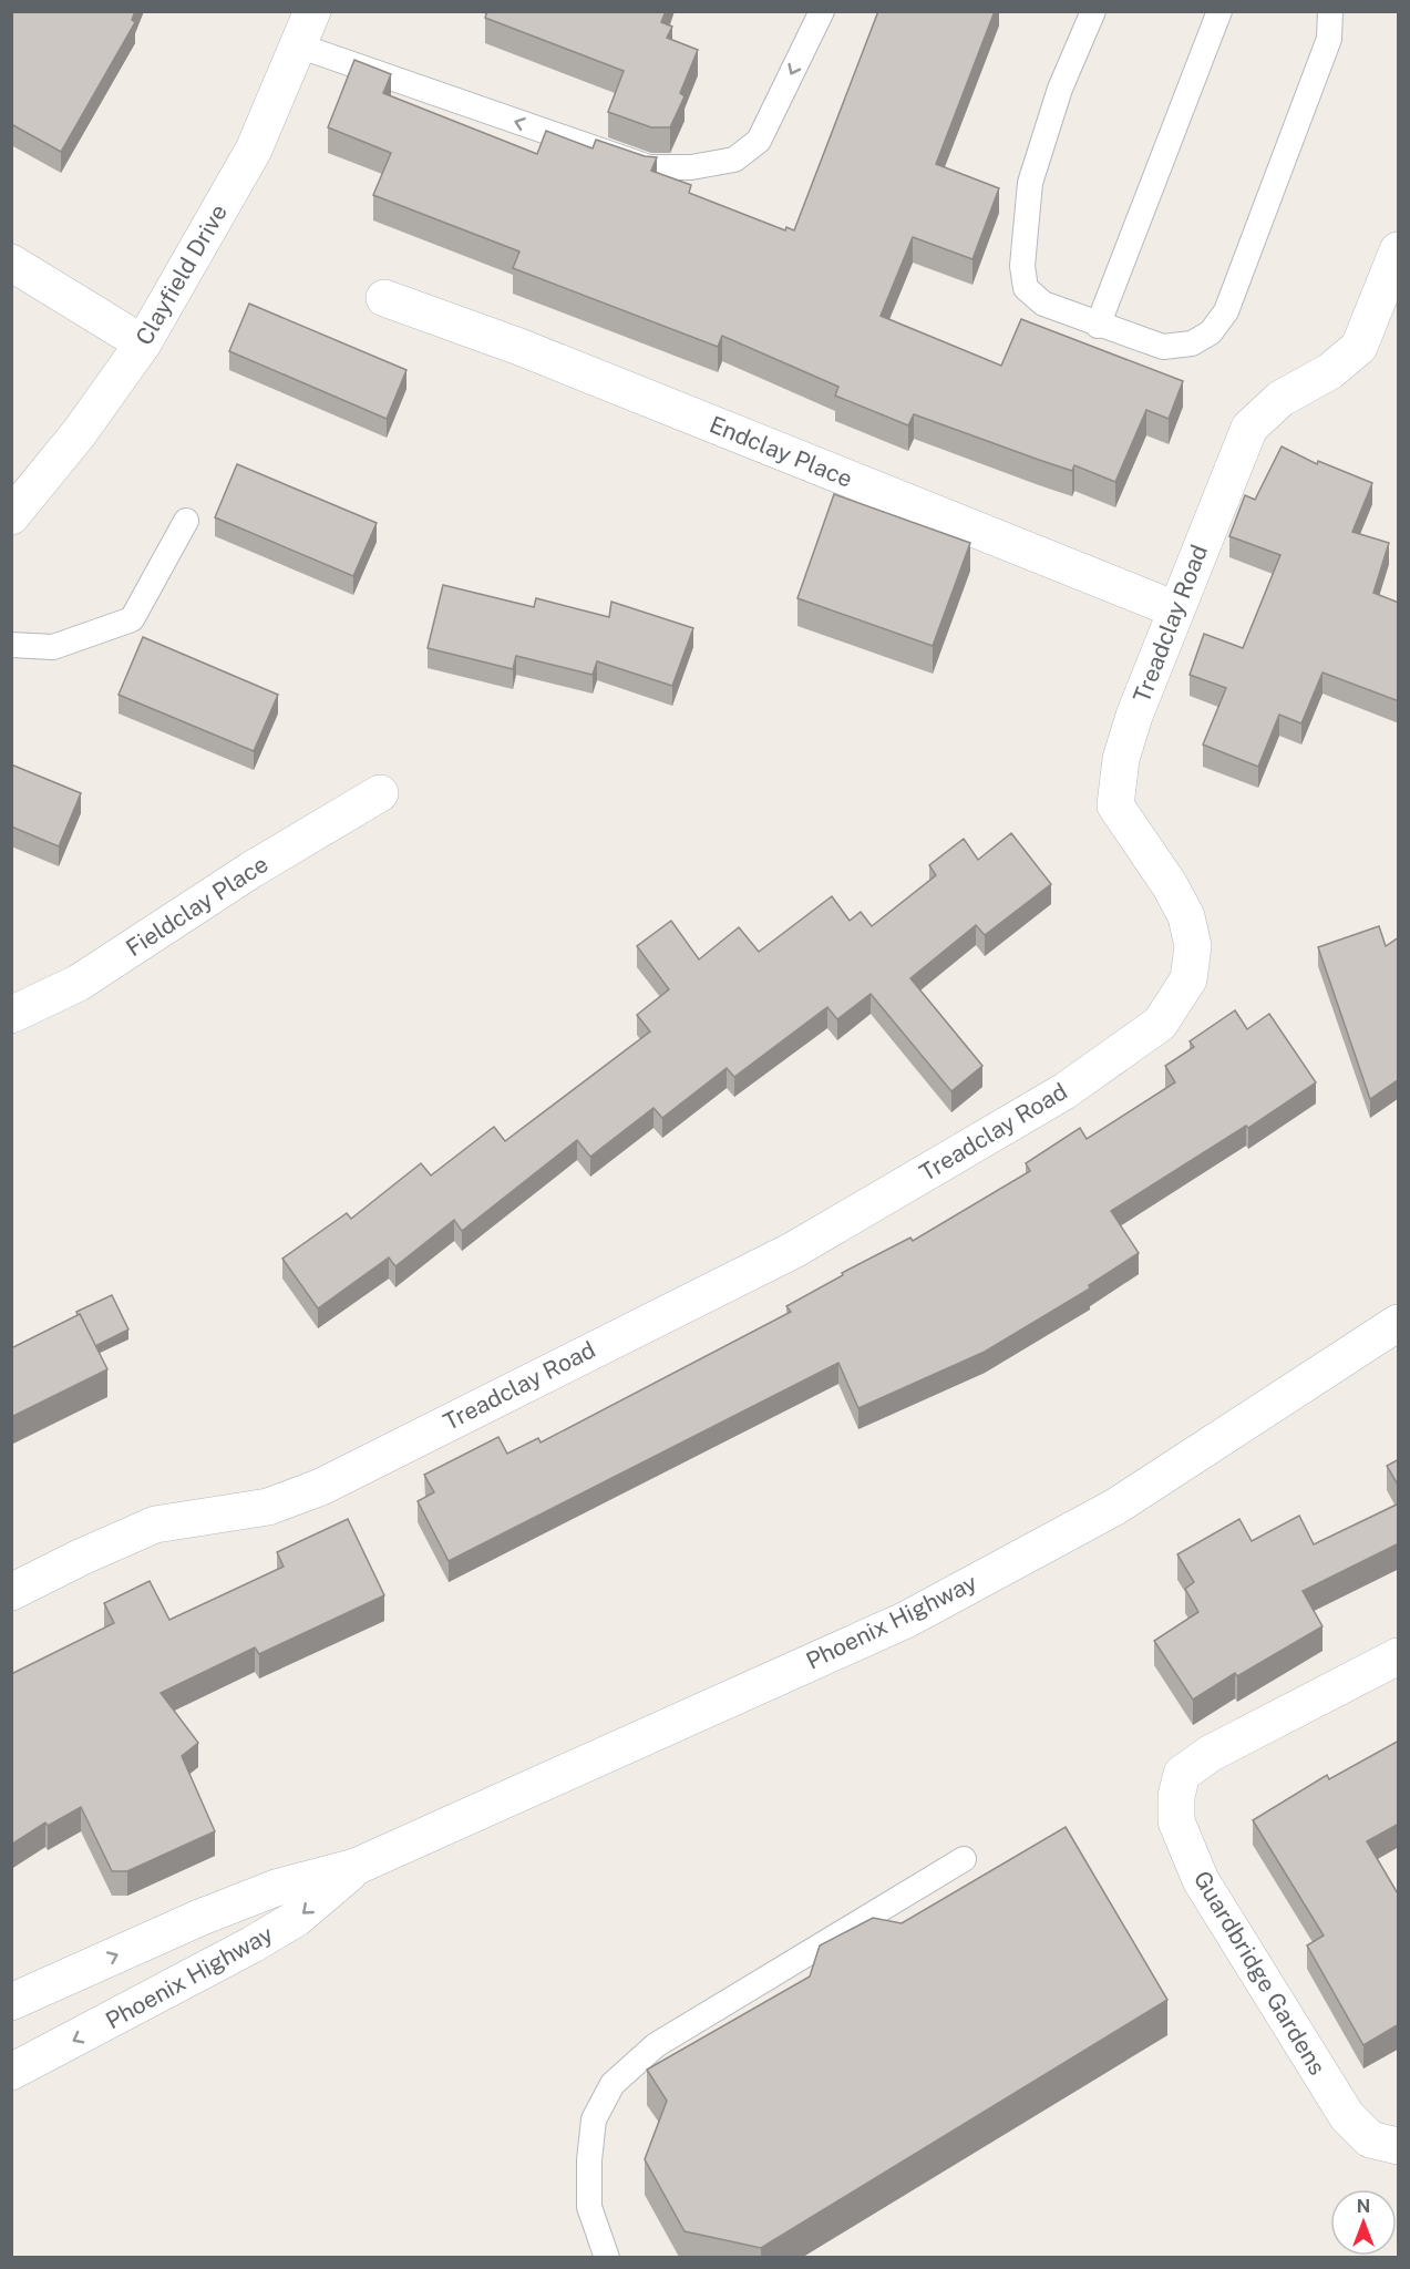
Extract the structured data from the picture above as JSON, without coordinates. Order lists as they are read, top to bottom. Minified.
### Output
{"streets":{"street":["Clayfield Drive","Endclay Place","Treadclay Road","Fieldclay Place","Phoenix Highway","Guardbridge Gardens"]},"crossings":[["Endclay Place","Treadclay Road"]],"north":"top"}
